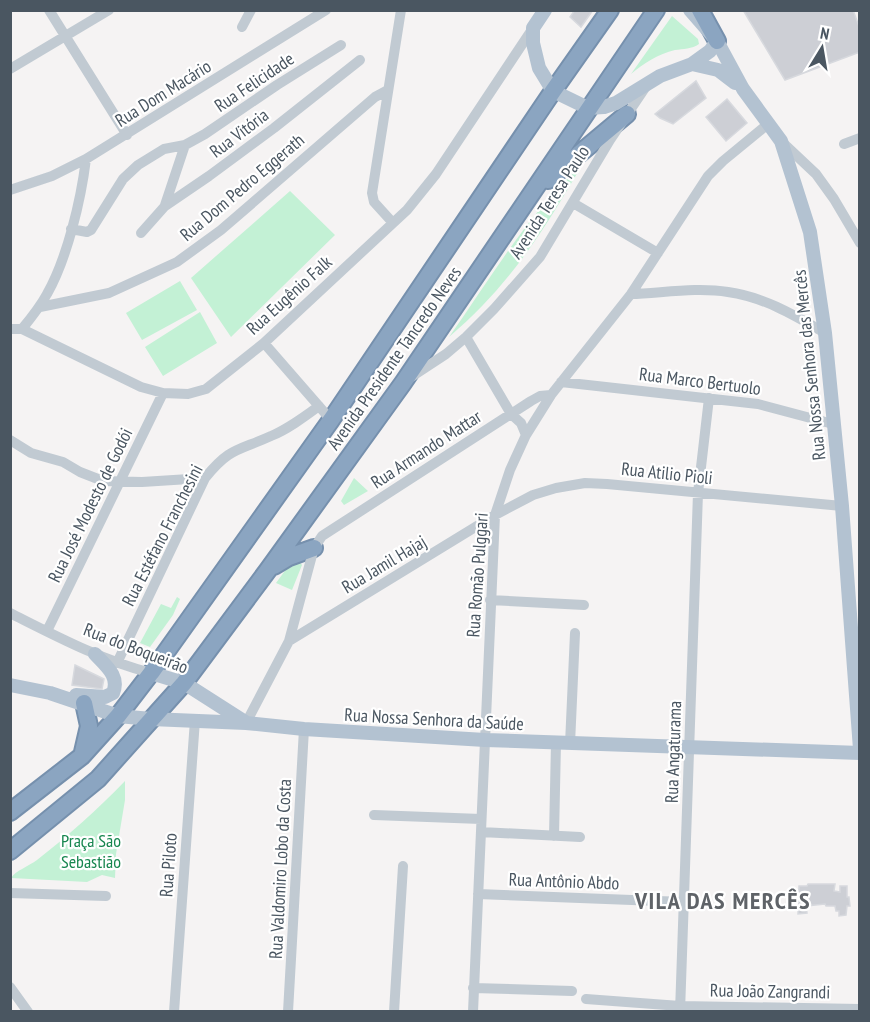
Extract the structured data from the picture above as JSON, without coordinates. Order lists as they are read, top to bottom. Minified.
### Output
{"streets":{"highway":["Avenida Presidente Tancredo Neves"],"main road":["Avenida Teresa Paulo","Rua Eugênio Falk","Rua Nossa Senhora das Mercês","Rua do Boqueirão","Rua Nossa Senhora da Saúde"],"street":["Rua Felicidade","Rua Dom Macário","Rua Vitória","Rua Dom Pedro Eggerath","Rua Marco Bertuolo","Rua Armando Mattar","Rua Atilio Pioli","Rua José Modesto de Godói","Rua Estéfano Franchesini","Rua Jamil Hajaj","Rua Romão Pulggari","Rua Angaturama","Rua Piloto","Rua Valdomiro Lobo da Costa","Rua Antônio Abdo","Rua João Zangrandi"]},"crossings":[["Avenida Teresa Paulo","Avenida Presidente Tancredo Neves"],["Avenida Teresa Paulo","Rua Nossa Senhora das Mercês"],["Rua Eugênio Falk","Rua José Modesto de Godói"],["Avenida Presidente Tancredo Neves","Rua do Boqueirão"],["Avenida Presidente Tancredo Neves","Rua Nossa Senhora da Saúde"],["Rua Nossa Senhora das Mercês","Rua Marco Bertuolo"],["Rua Nossa Senhora das Mercês","Rua Atilio Pioli"],["Rua Nossa Senhora das Mercês","Rua Romão Pulggari"],["Rua Nossa Senhora das Mercês","Rua Nossa Senhora da Saúde"],["Rua Marco Bertuolo","Rua Romão Pulggari"],["Rua Marco Bertuolo","Rua Angaturama"],["Rua Armando Mattar","Rua Romão Pulggari"],["Rua Atilio Pioli","Rua Jamil Hajaj"],["Rua Atilio Pioli","Rua Romão Pulggari"],["Rua Atilio Pioli","Rua Angaturama"],["Rua José Modesto de Godói","Rua do Boqueirão"],["Rua Estéfano Franchesini","Rua do Boqueirão"],["Rua Jamil Hajaj","Rua Romão Pulggari"],["Rua Romão Pulggari","Rua Nossa Senhora da Saúde"],["Rua Romão Pulggari","Rua Antônio Abdo"],["Rua do Boqueirão","Rua Nossa Senhora da Saúde"],["Rua Nossa Senhora da Saúde","Rua Angaturama"],["Rua Nossa Senhora da Saúde","Rua Piloto"],["Rua Nossa Senhora da Saúde","Rua Valdomiro Lobo da Costa"],["Rua Angaturama","Rua Antônio Abdo"],["Rua Angaturama","Rua João Zangrandi"]],"districts":["VILA DAS MERCÊS"],"parks":["Praça São Sebastião"],"north":"top"}
